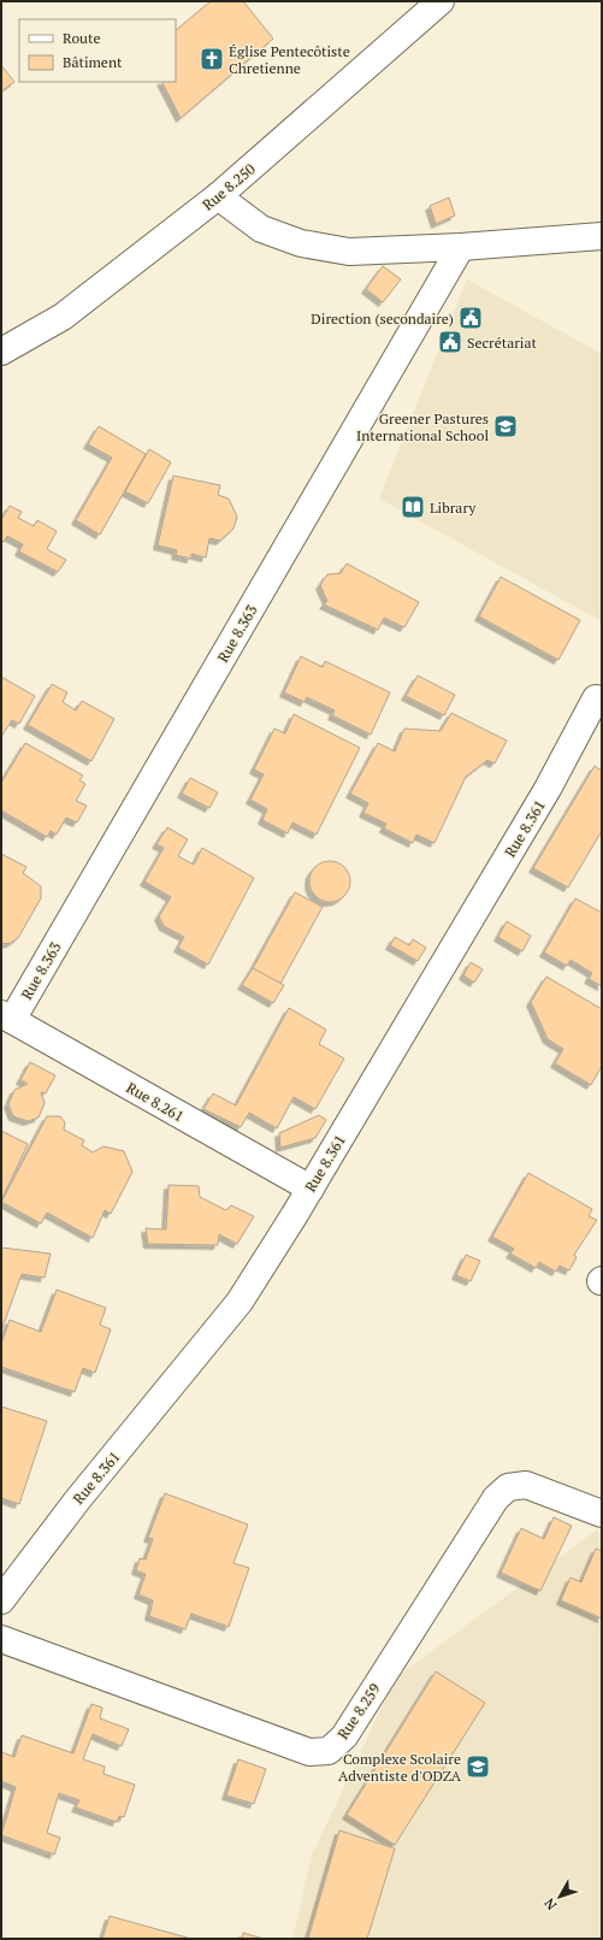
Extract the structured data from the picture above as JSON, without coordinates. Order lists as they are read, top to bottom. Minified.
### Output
{"streets":{"street":["Rue 8.250","Rue 8.363","Rue 8.361","Rue 8.261","Rue 8.259"]},"crossings":[["Rue 8.363","Rue 8.261"],["Rue 8.361","Rue 8.261"]],"places":{"church":["Église Pentecôtiste Chretienne"],"public building":["Direction (secondaire)","Secrétariat"],"school or university":["Greener Pastures International School","Complexe Scolaire Adventiste d'ODZA"],"library":["Library"]},"legend":["Route","Bâtiment"],"north":"bottom left"}
